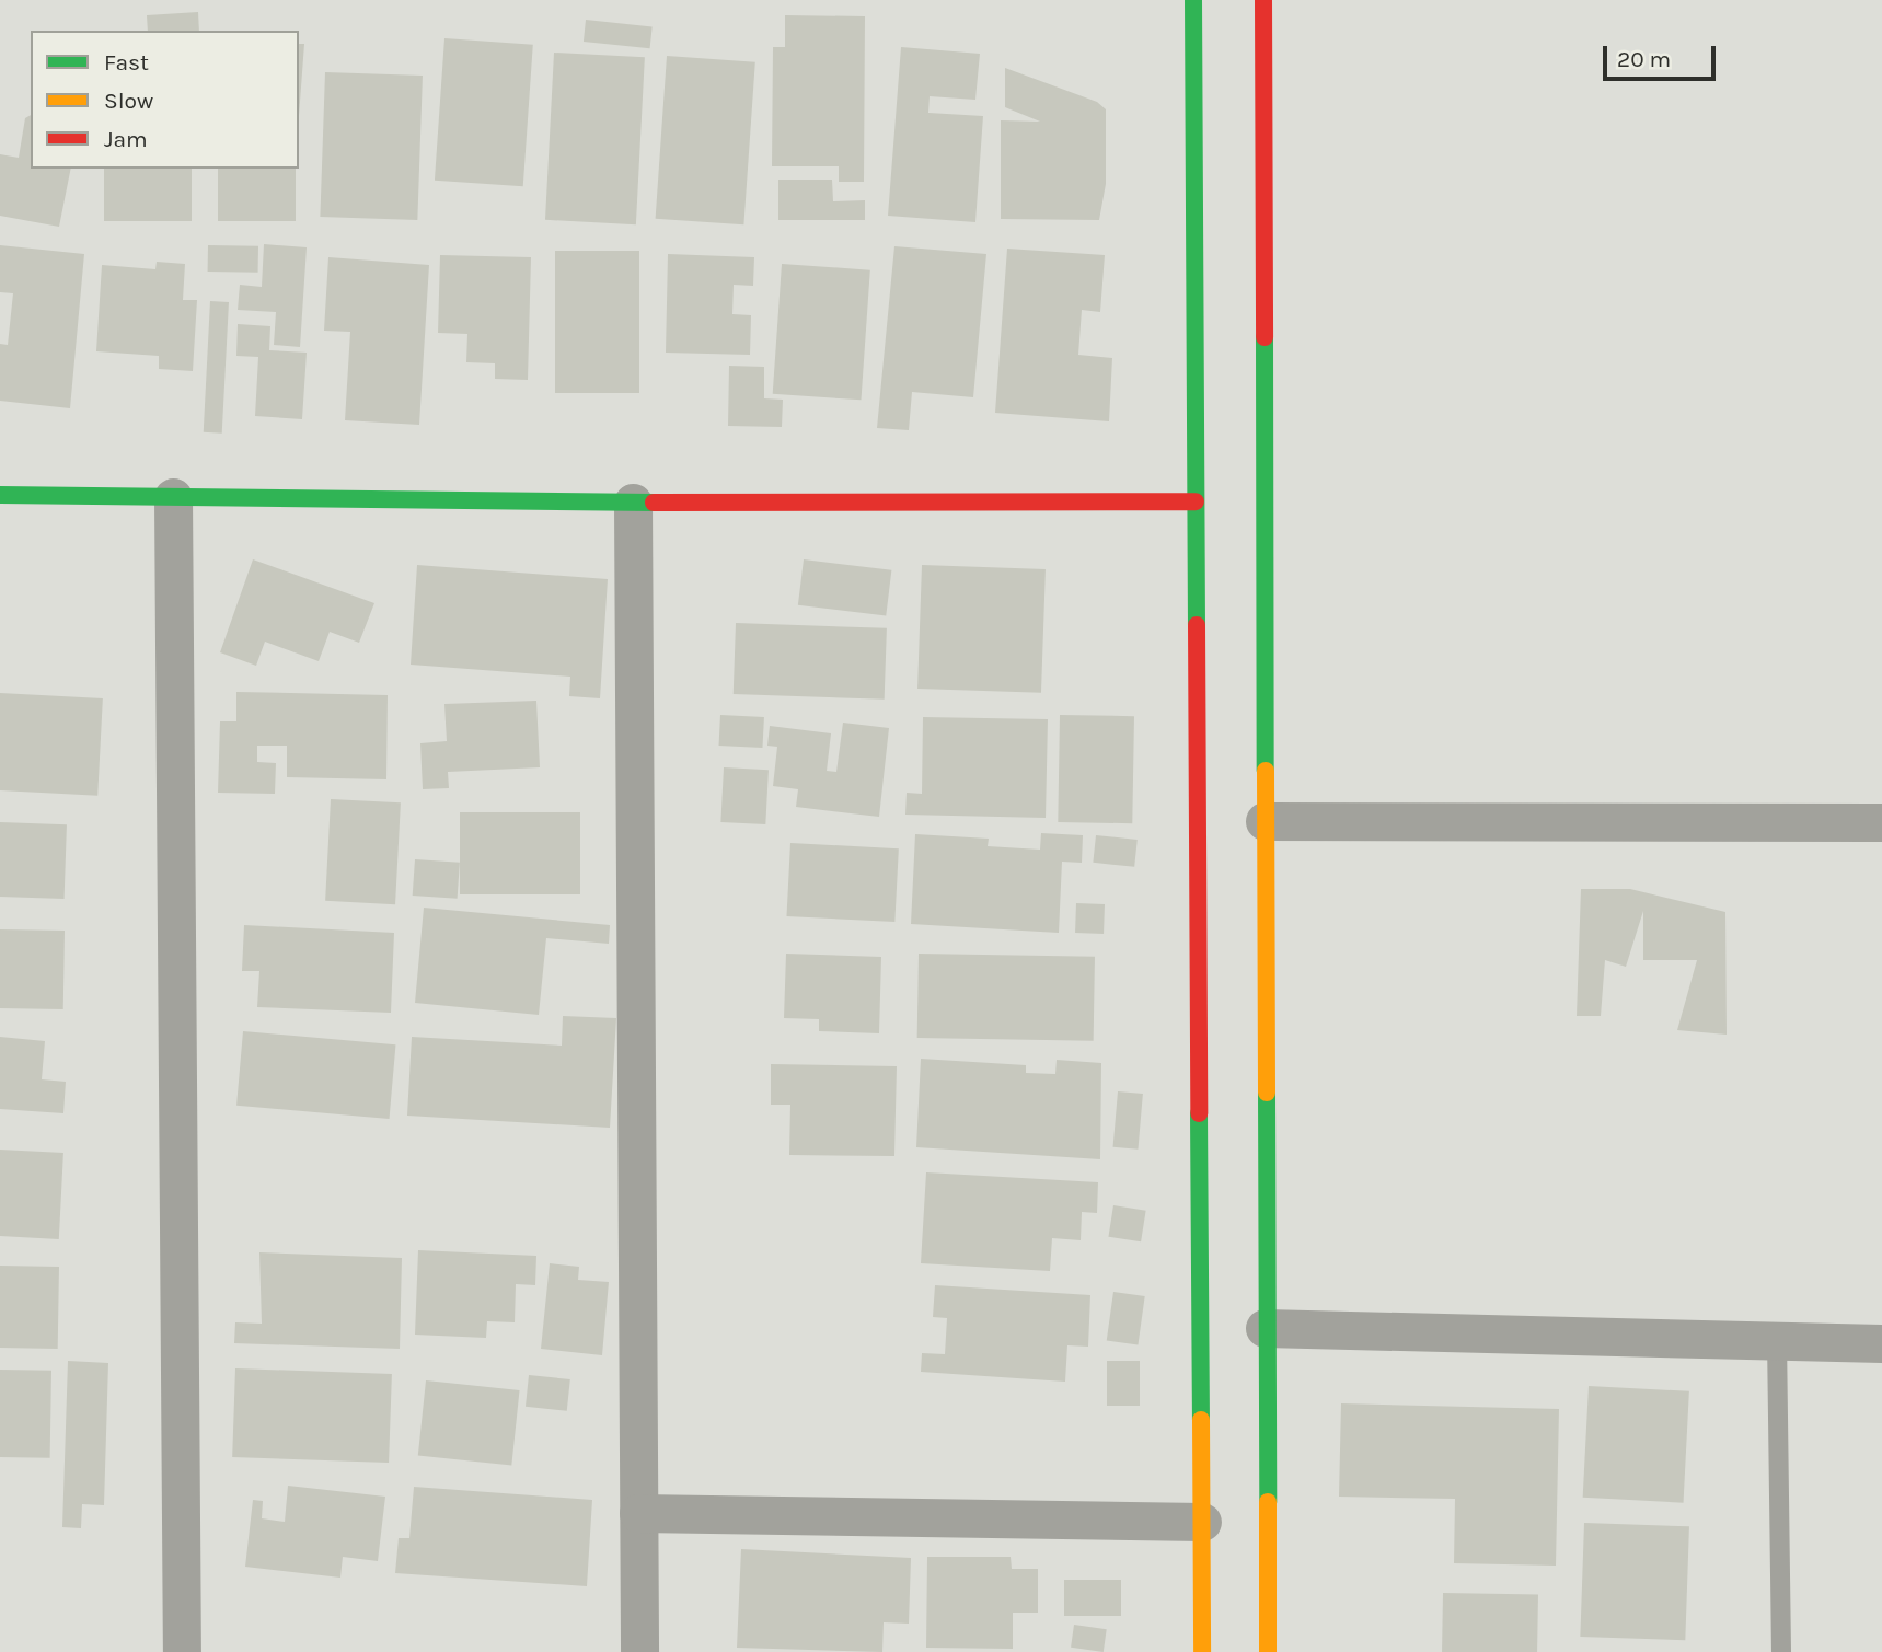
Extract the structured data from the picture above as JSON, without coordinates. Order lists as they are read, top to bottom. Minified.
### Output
{"legend":["Fast","Slow","Jam"],"scale_bar":"20 m"}
